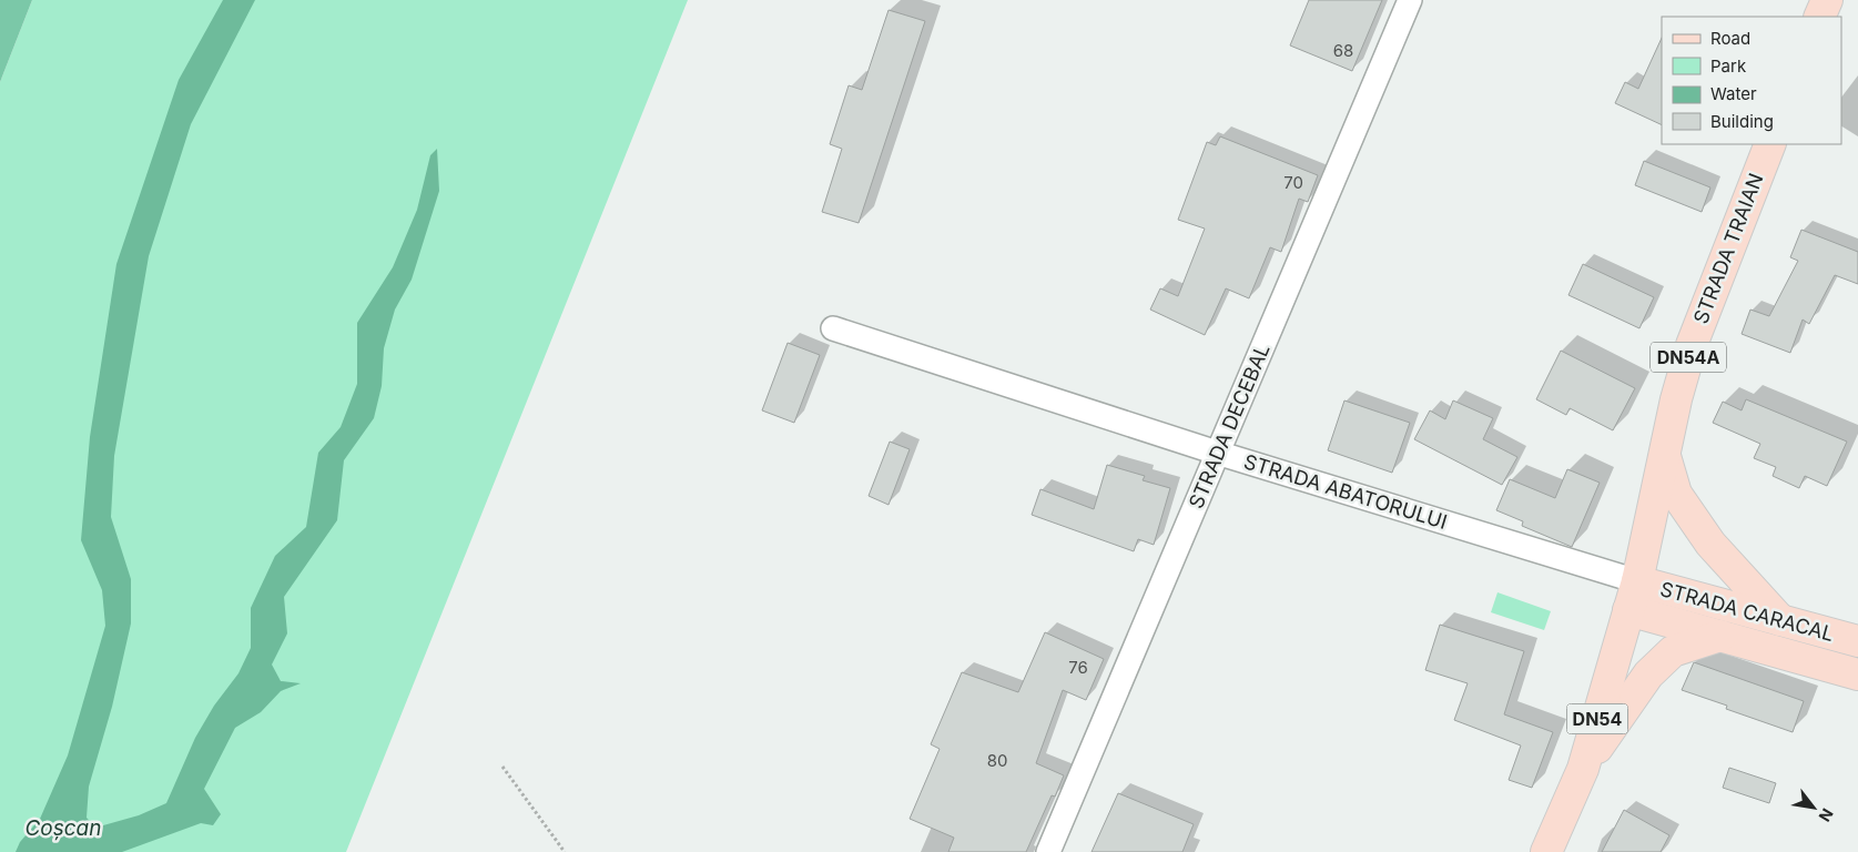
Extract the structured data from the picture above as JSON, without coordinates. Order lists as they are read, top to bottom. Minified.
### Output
{"streets":{"main road":["STRADA TRAIAN","DN54A","STRADA CARACAL","DN54"],"street":["STRADA DECEBAL","STRADA ABATORULUI"]},"crossings":[["STRADA TRAIAN","STRADA ABATORULUI"],["STRADA TRAIAN","STRADA CARACAL"],["STRADA TRAIAN","DN54"],["STRADA DECEBAL","STRADA ABATORULUI"],["STRADA ABATORULUI","STRADA CARACAL"],["STRADA ABATORULUI","DN54"],["STRADA CARACAL","DN54"]],"water":["Coșcan"],"house_numbers":["68","70","76","80"],"legend":["Road","Park","Water","Building"],"north":"bottom right"}
